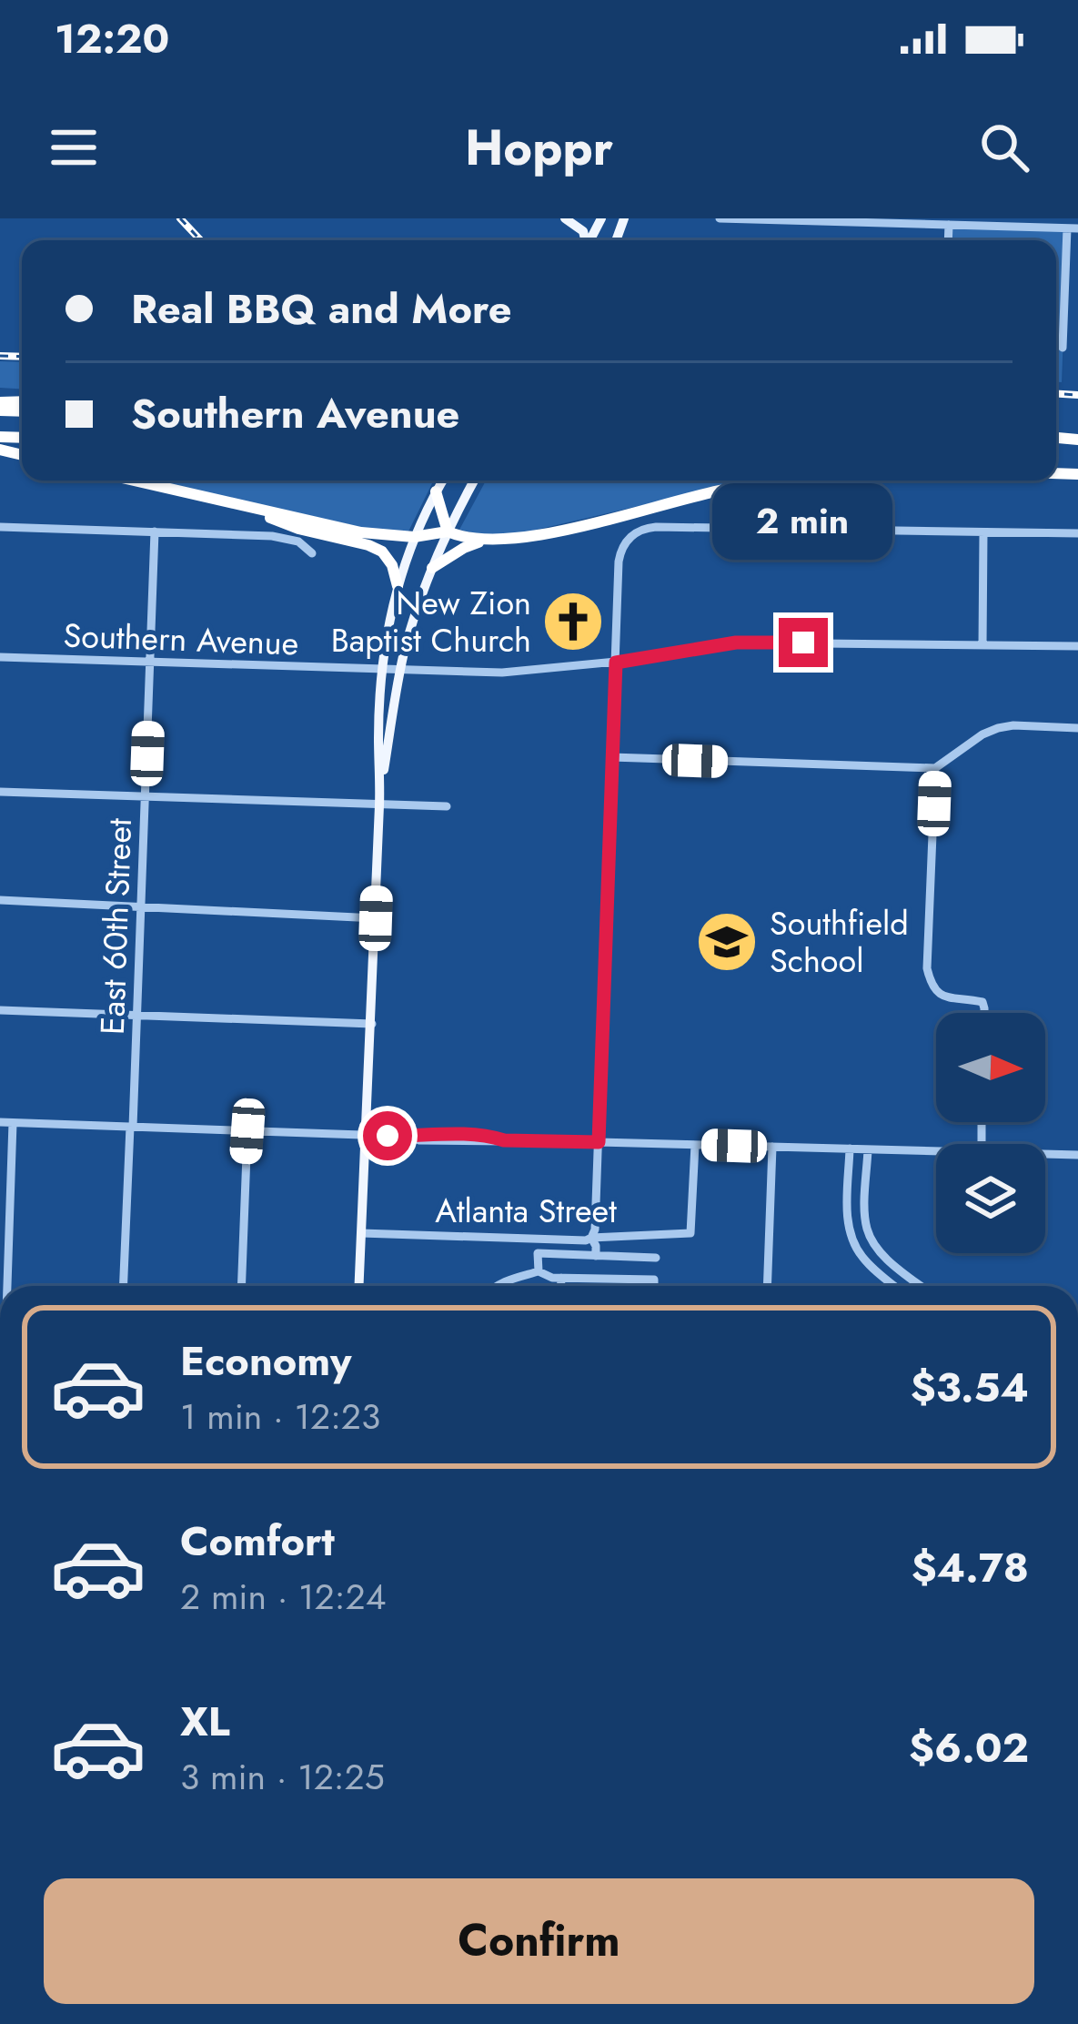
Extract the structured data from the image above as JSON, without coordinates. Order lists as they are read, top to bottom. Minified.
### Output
{"streets":{"street":["Southern Avenue","East 60th Street","Atlanta Street"]},"crossings":[["Southern Avenue","East 60th Street"]],"places":{"church":["New Zion Baptist Church"],"school or university":["Southfield School"]},"north":"right","page":{"status":"12:20","header":"Hoppr","banner":["Real BBQ and More","Southern Avenue"],"bubble":"2 min","list":[{"name":"Economy","note":"1 min · 12:23","value":"$3.54"},{"name":"Comfort","note":"2 min · 12:24","value":"$4.78"},{"name":"XL","note":"3 min · 12:25","value":"$6.02"}],"buttons":"Confirm"}}
